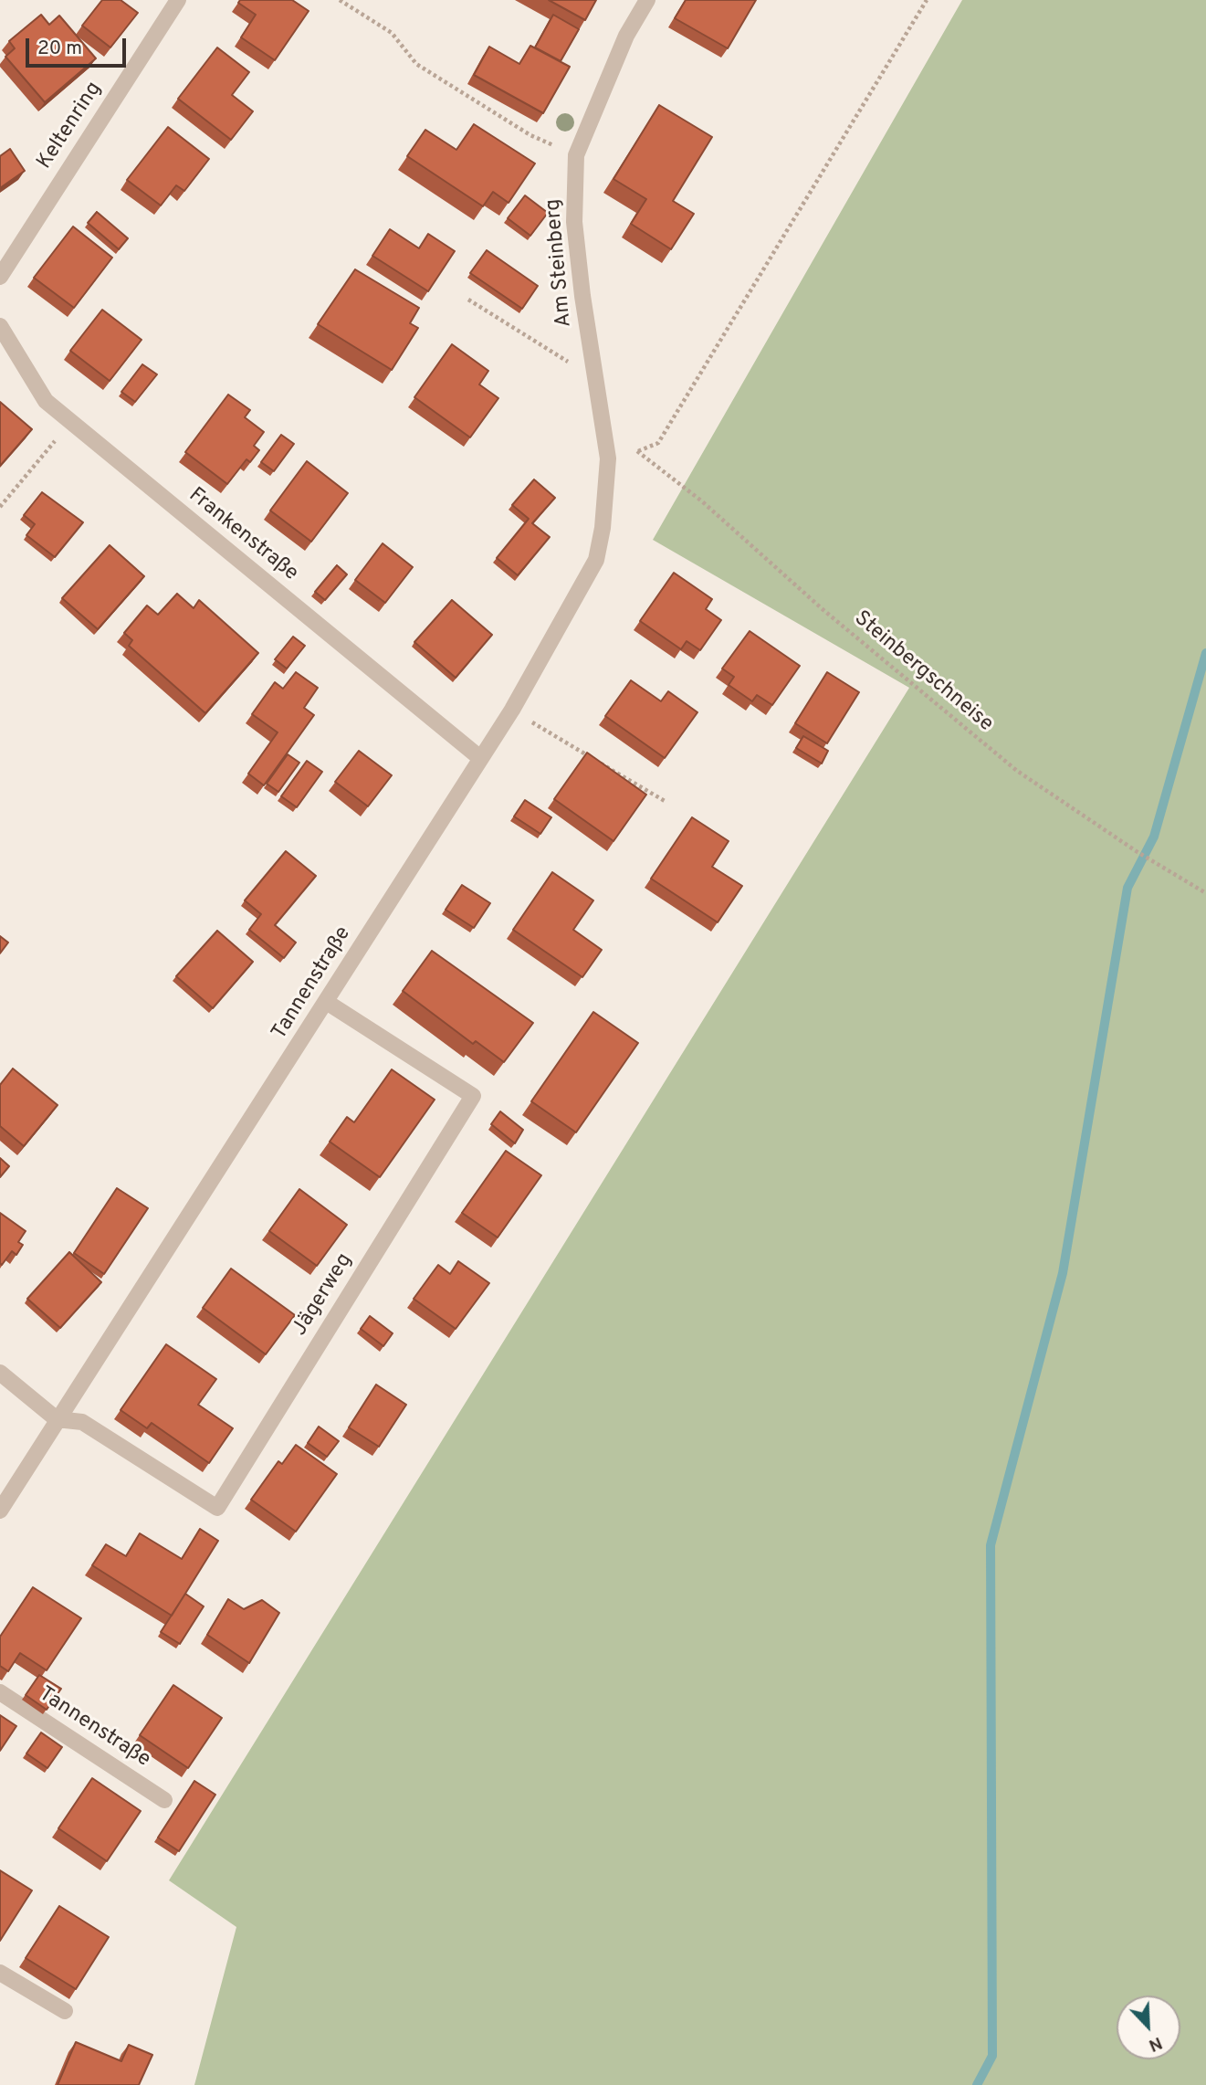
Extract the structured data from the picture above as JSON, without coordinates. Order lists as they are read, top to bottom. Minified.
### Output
{"streets":{"street":["Keltenring","Am Steinberg","Frankenstraße","Tannenstraße","Jägerweg"],"path":["Steinbergschneise"]},"crossings":[["Am Steinberg","Tannenstraße"],["Frankenstraße","Tannenstraße"],["Tannenstraße","Jägerweg"]],"scale_bar":"20 m","north":"bottom right"}
